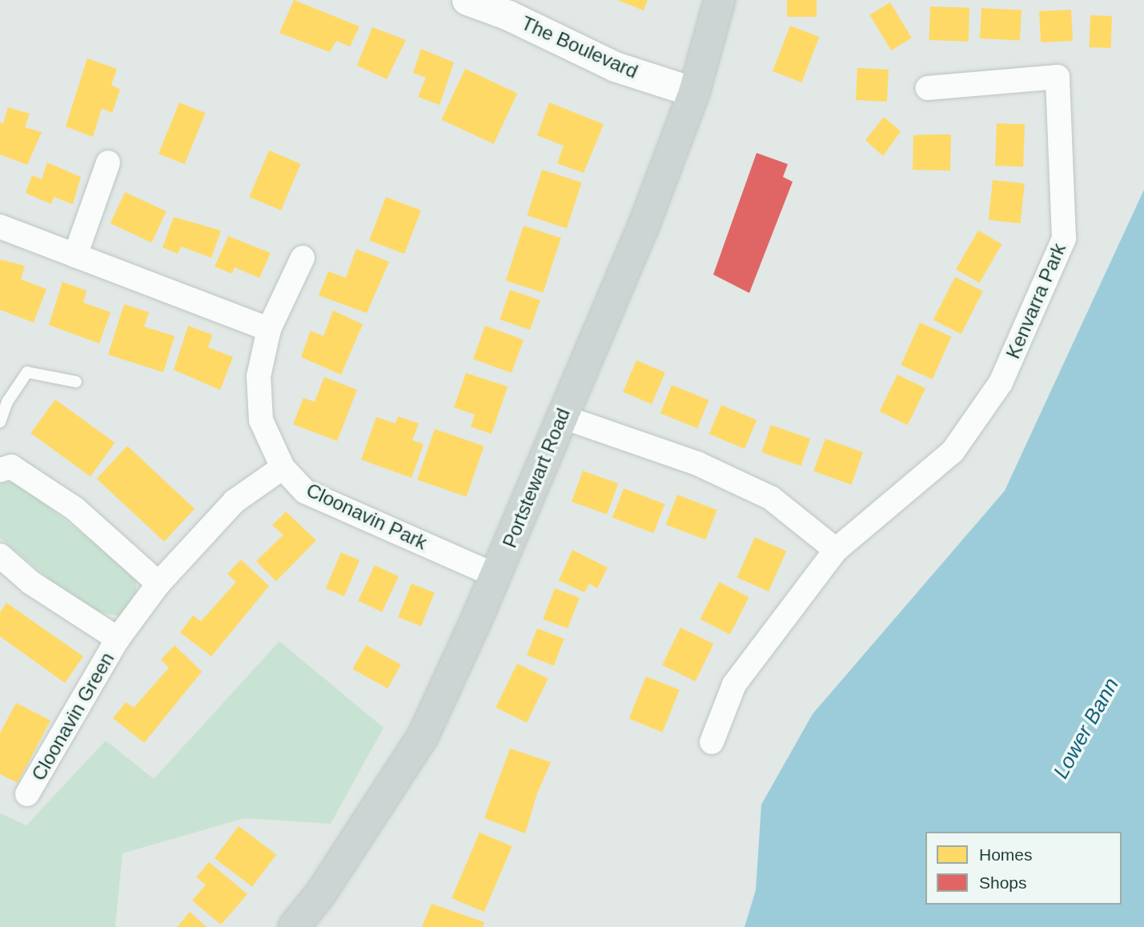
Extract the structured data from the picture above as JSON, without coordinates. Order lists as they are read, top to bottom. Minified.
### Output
{"streets":{"main road":["Portstewart Road"],"street":["The Boulevard","Kenvarra Park","Cloonavin Park","Cloonavin Green"]},"crossings":[["The Boulevard","Portstewart Road"],["Portstewart Road","Cloonavin Park"],["Cloonavin Park","Cloonavin Green"]],"water":["Lower Bann"],"legend":["Homes","Shops"]}
